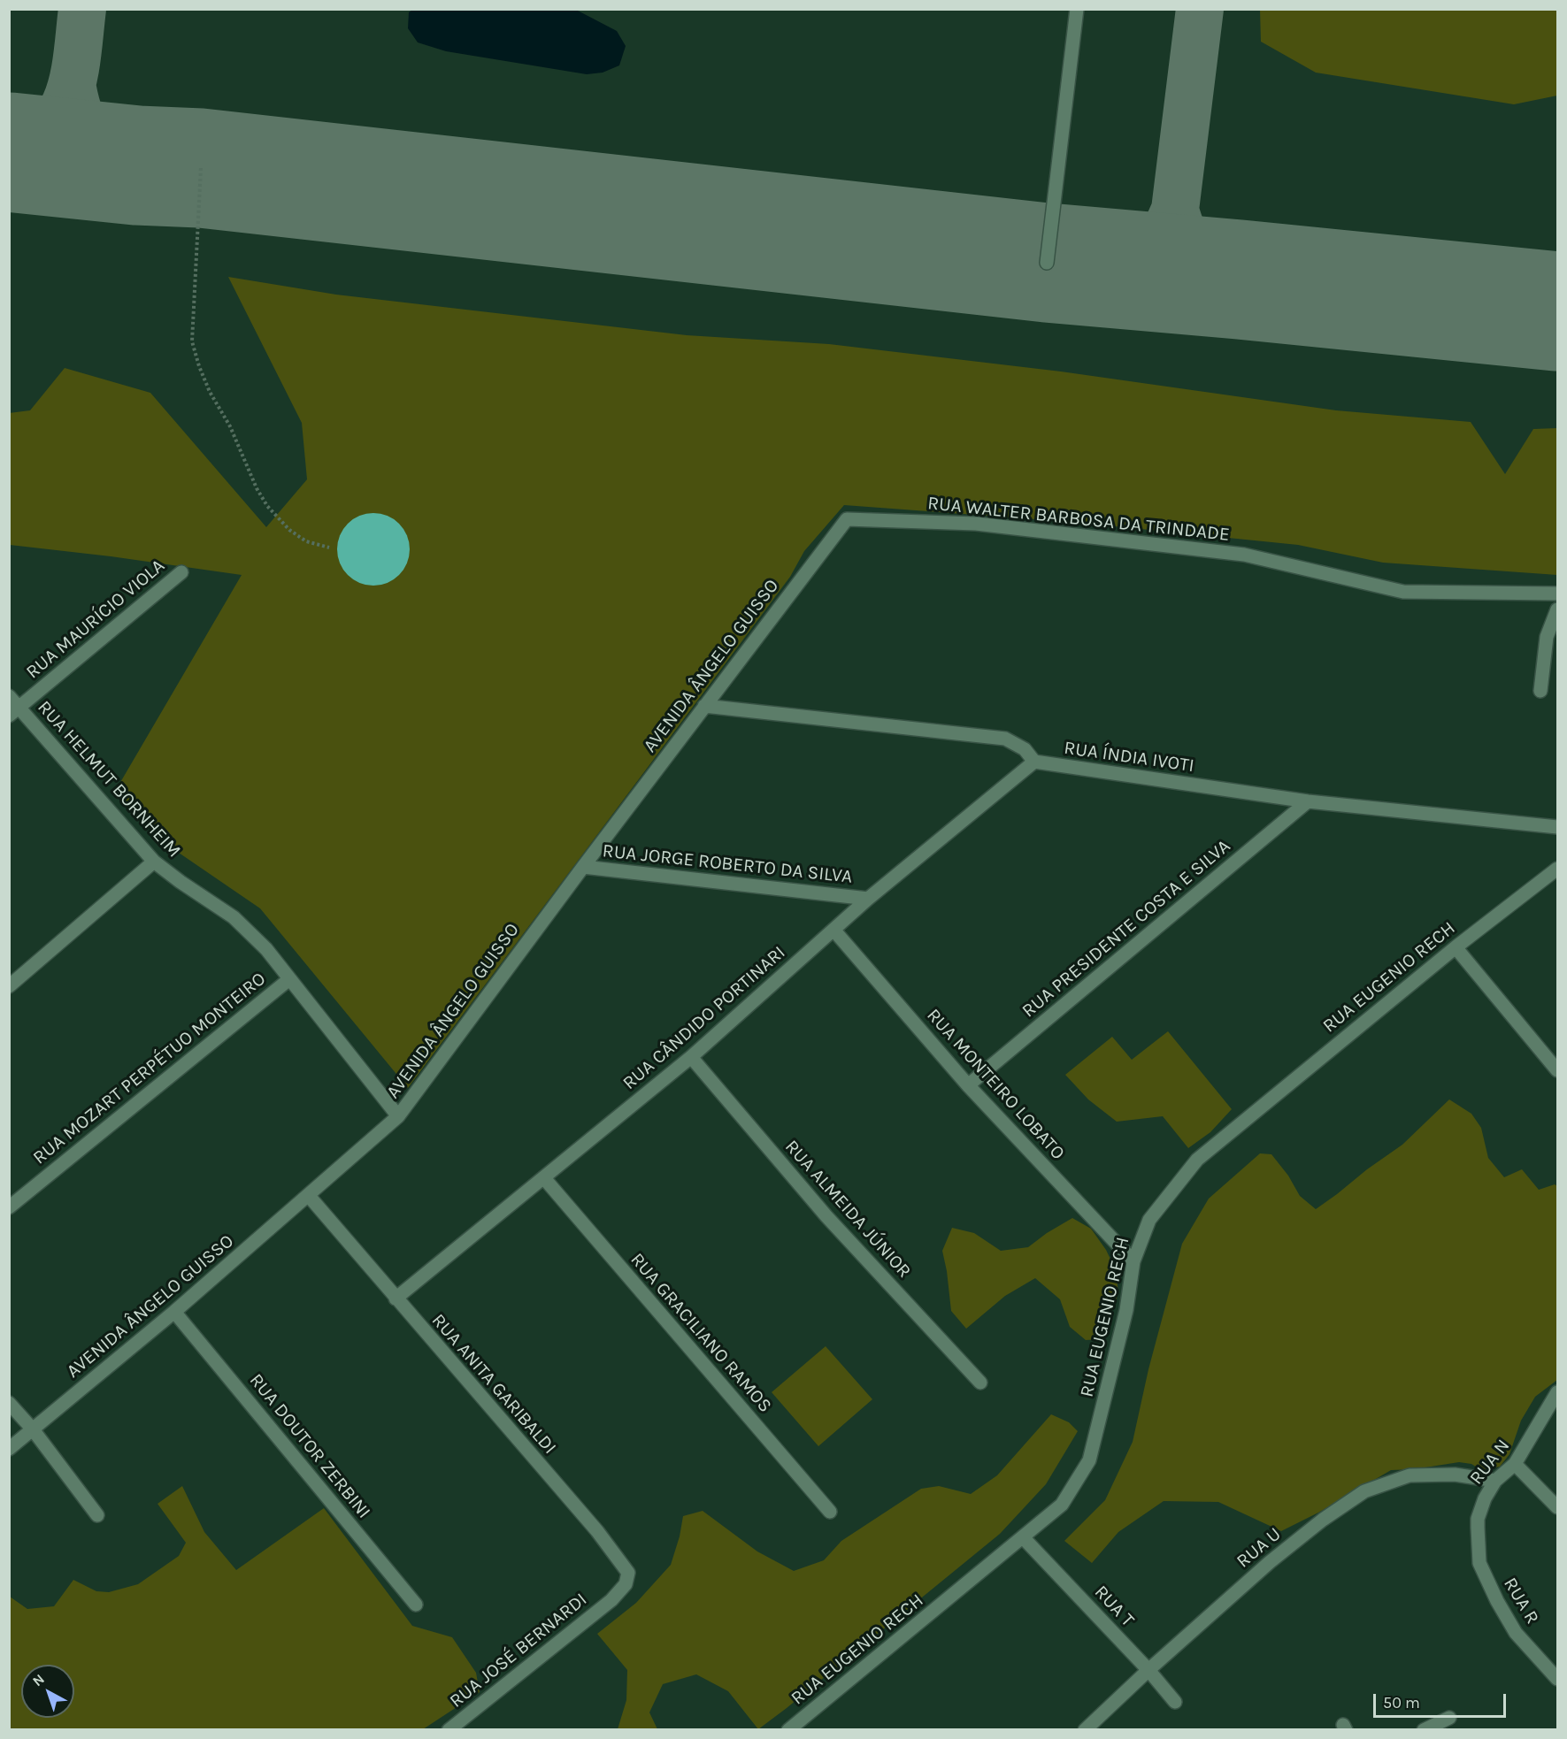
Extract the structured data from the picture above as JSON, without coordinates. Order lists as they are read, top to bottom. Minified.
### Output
{"streets":{"street":["RUA WALTER BARBOSA DA TRINDADE","RUA MAURÍCIO VIOLA","AVENIDA ÂNGELO GUISSO","RUA ÍNDIA IVOTI","RUA HELMUT BORNHEIM","RUA JORGE ROBERTO DA SILVA","RUA PRESIDENTE COSTA E SILVA","RUA EUGENIO RECH","RUA CÂNDIDO PORTINARI","RUA MOZART PERPÉTUO MONTEIRO","RUA MONTEIRO LOBATO","RUA ALMEIDA JÚNIOR","RUA GRACILIANO RAMOS","RUA ANITA GARIBALDI","RUA DOUTOR ZERBINI","RUA N","RUA U","RUA R","RUA T","RUA JOSÉ BERNARDI"]},"crossings":[["RUA WALTER BARBOSA DA TRINDADE","AVENIDA ÂNGELO GUISSO"],["RUA MAURÍCIO VIOLA","RUA HELMUT BORNHEIM"],["AVENIDA ÂNGELO GUISSO","RUA HELMUT BORNHEIM"],["AVENIDA ÂNGELO GUISSO","RUA JORGE ROBERTO DA SILVA"],["AVENIDA ÂNGELO GUISSO","RUA ANITA GARIBALDI"],["AVENIDA ÂNGELO GUISSO","RUA DOUTOR ZERBINI"],["RUA ÍNDIA IVOTI","RUA PRESIDENTE COSTA E SILVA"],["RUA ÍNDIA IVOTI","RUA CÂNDIDO PORTINARI"],["RUA HELMUT BORNHEIM","RUA MOZART PERPÉTUO MONTEIRO"],["RUA JORGE ROBERTO DA SILVA","RUA CÂNDIDO PORTINARI"],["RUA PRESIDENTE COSTA E SILVA","RUA MONTEIRO LOBATO"],["RUA EUGENIO RECH","RUA MONTEIRO LOBATO"],["RUA EUGENIO RECH","RUA T"],["RUA CÂNDIDO PORTINARI","RUA MONTEIRO LOBATO"],["RUA CÂNDIDO PORTINARI","RUA ALMEIDA JÚNIOR"],["RUA CÂNDIDO PORTINARI","RUA GRACILIANO RAMOS"],["RUA CÂNDIDO PORTINARI","RUA ANITA GARIBALDI"],["RUA ANITA GARIBALDI","RUA JOSÉ BERNARDI"],["RUA N","RUA U"],["RUA N","RUA R"],["RUA U","RUA T"]],"scale_bar":"50 m","north":"top left"}
